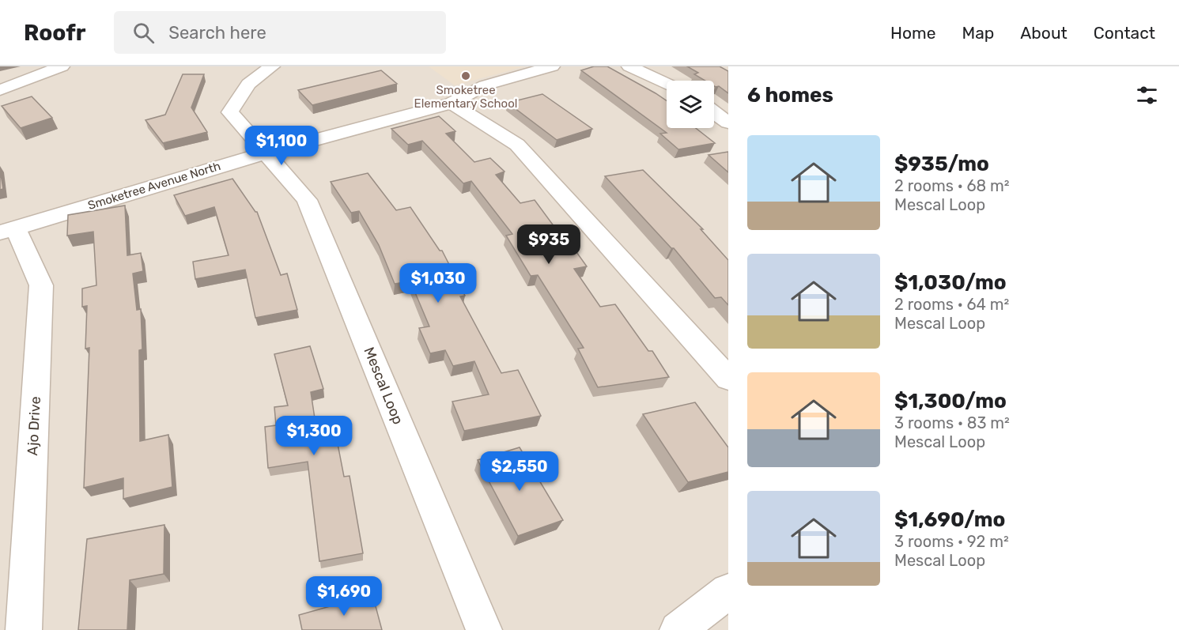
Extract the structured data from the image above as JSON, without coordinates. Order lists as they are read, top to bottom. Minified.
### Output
{"streets":{"street":["Smoketree Avenue North","Mescal Loop","Ajo Drive"]},"crossings":[["Smoketree Avenue North","Mescal Loop"],["Smoketree Avenue North","Ajo Drive"]],"places":["Smoketree Elementary School"],"page":{"header":"Roofr","search":"Search here","nav":["Home","Map","About","Contact"],"heading":"6 homes","list":[{"name":"$935/mo","note":"2 rooms · 68 m² · Mescal Loop"},{"name":"$1,030/mo","note":"2 rooms · 64 m² · Mescal Loop"},{"name":"$1,300/mo","note":"3 rooms · 83 m² · Mescal Loop"},{"name":"$1,690/mo","note":"3 rooms · 92 m² · Mescal Loop"}],"price":["$1,100","$935","$1,030","$1,300","$2,550","$1,690"]}}
